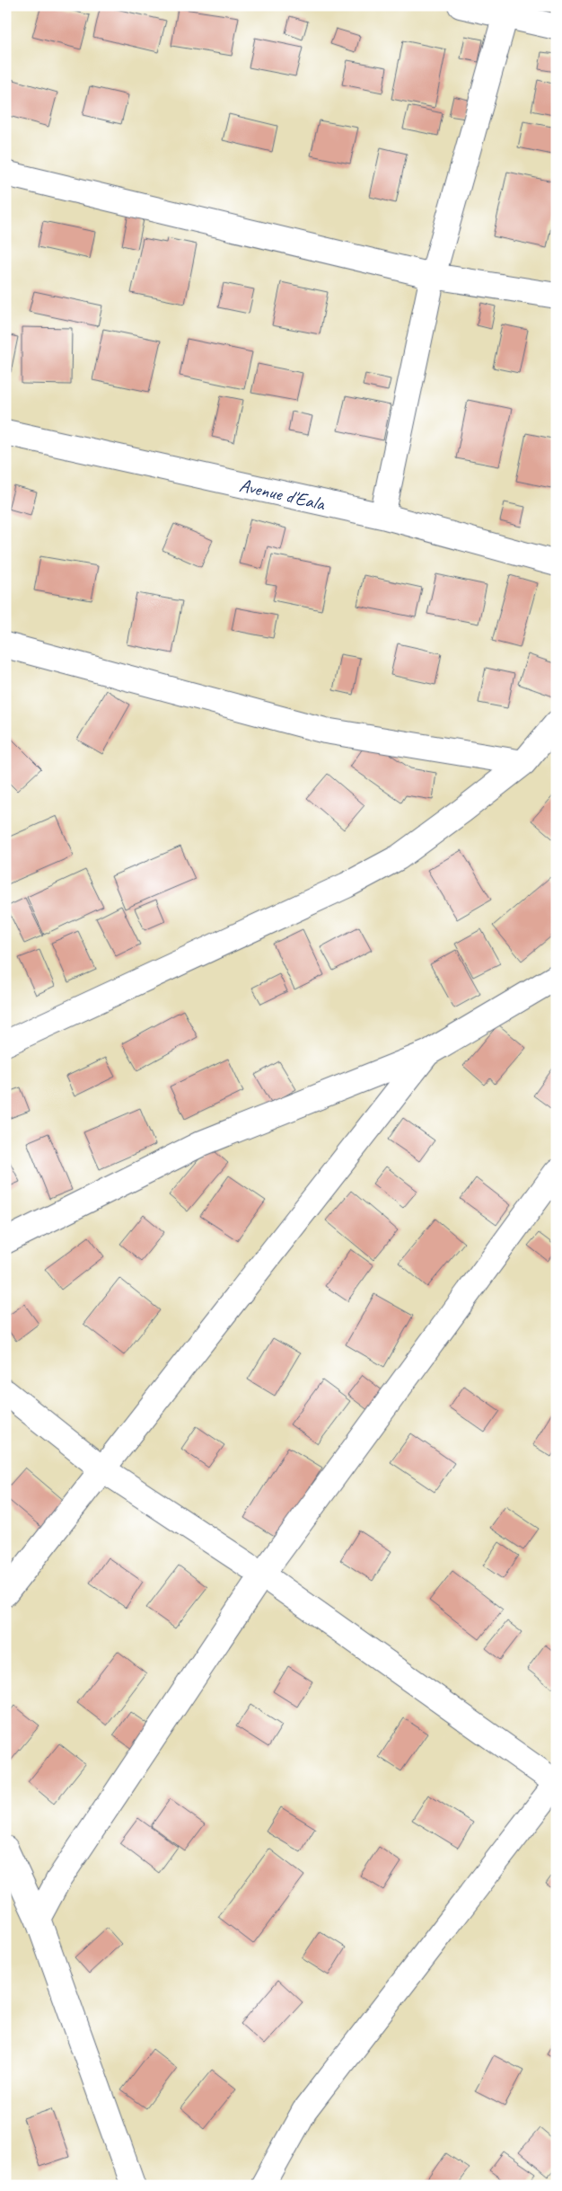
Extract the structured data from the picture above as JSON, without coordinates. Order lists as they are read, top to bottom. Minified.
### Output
{"streets":{"street":["Avenue d'Eala"]}}
